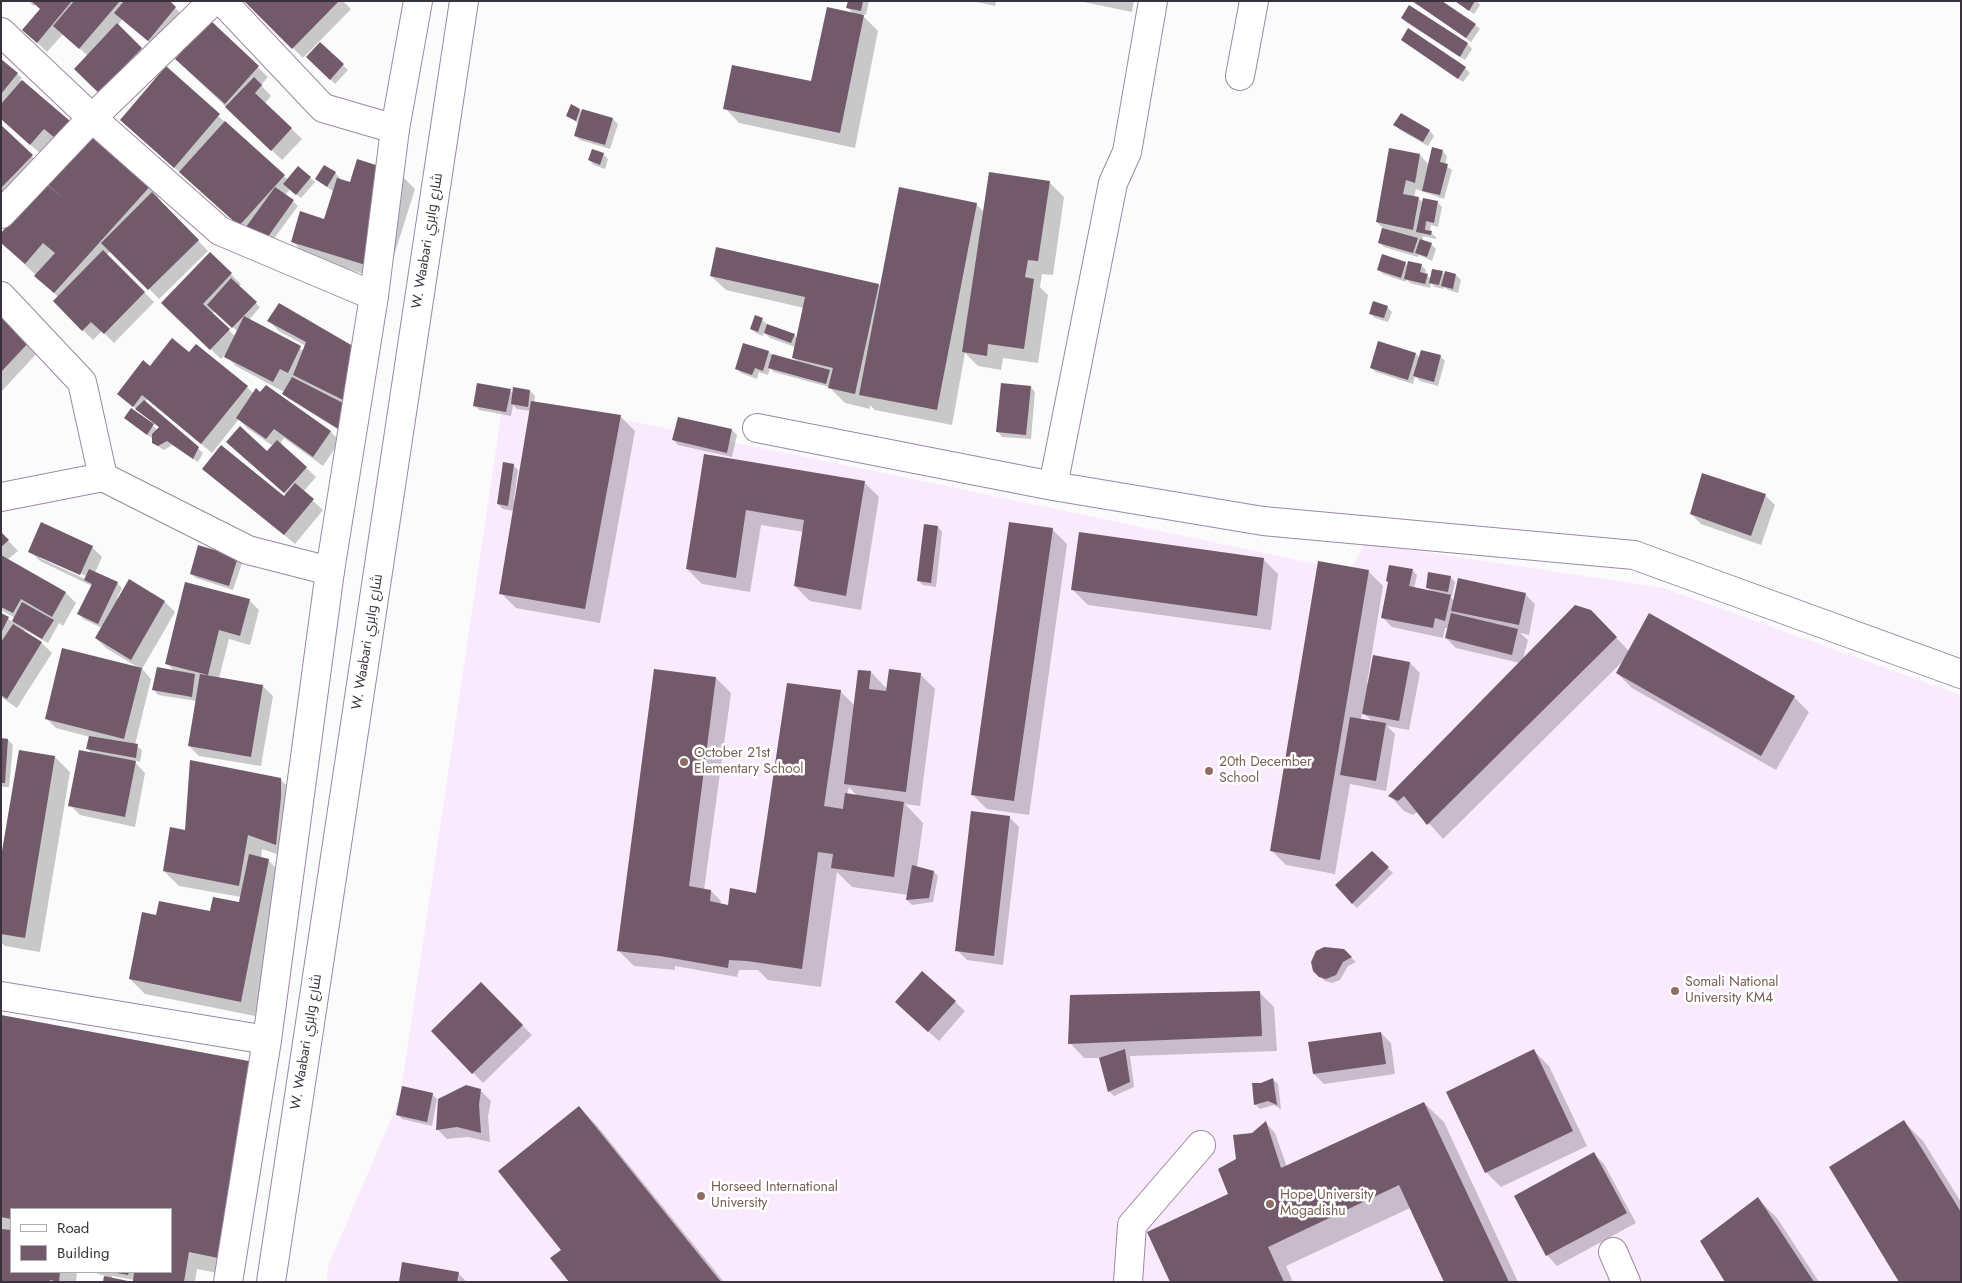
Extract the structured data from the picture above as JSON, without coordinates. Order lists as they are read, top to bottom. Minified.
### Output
{"streets":{"main road":["W. Waabari شارع وابري"]},"places":["October 21st Elementary School","20th December School","Somali National University KM4","Horseed International University","Hope University Mogadishu"],"legend":["Road","Building"]}
